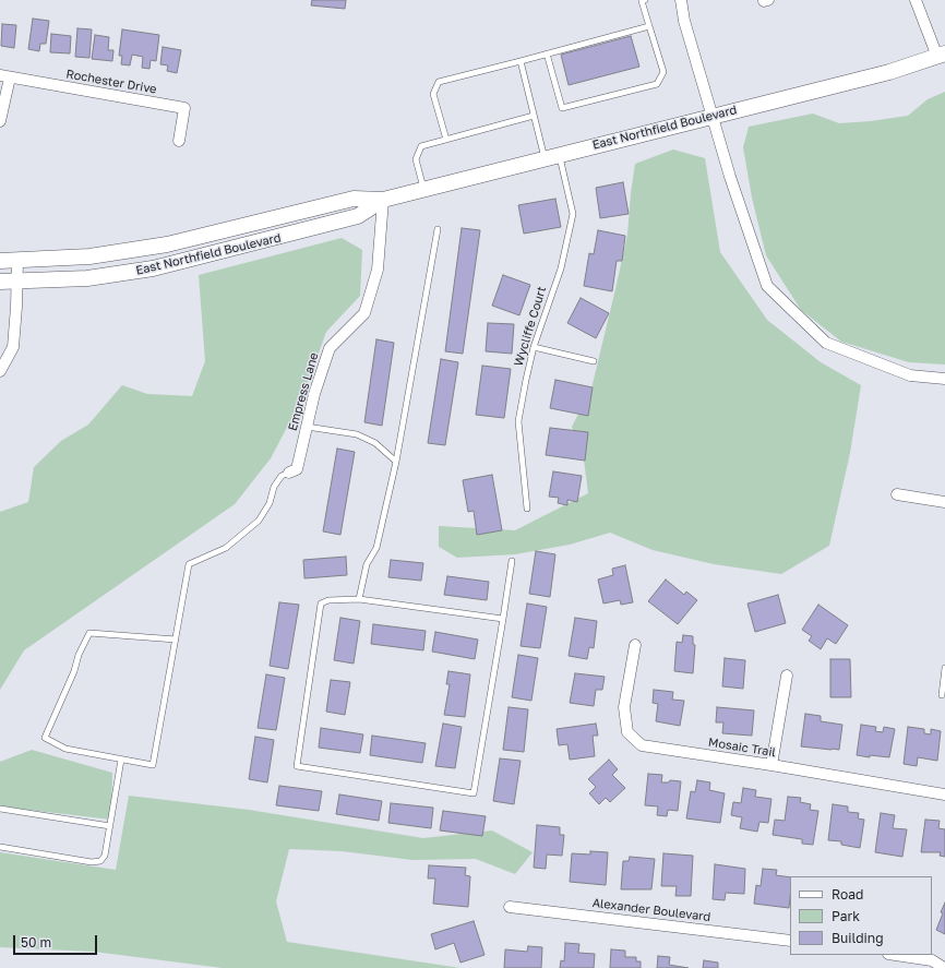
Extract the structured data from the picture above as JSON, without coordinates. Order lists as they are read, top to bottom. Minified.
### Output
{"streets":{"main road":["East Northfield Boulevard"],"street":["Rochester Drive","Empress Lane","Mosaic Trail","Alexander Boulevard"],"lane":["Wycliffe Court"]},"crossings":[["East Northfield Boulevard","Wycliffe Court"],["East Northfield Boulevard","Empress Lane"]],"legend":["Road","Park","Building"],"scale_bar":"50 m"}
